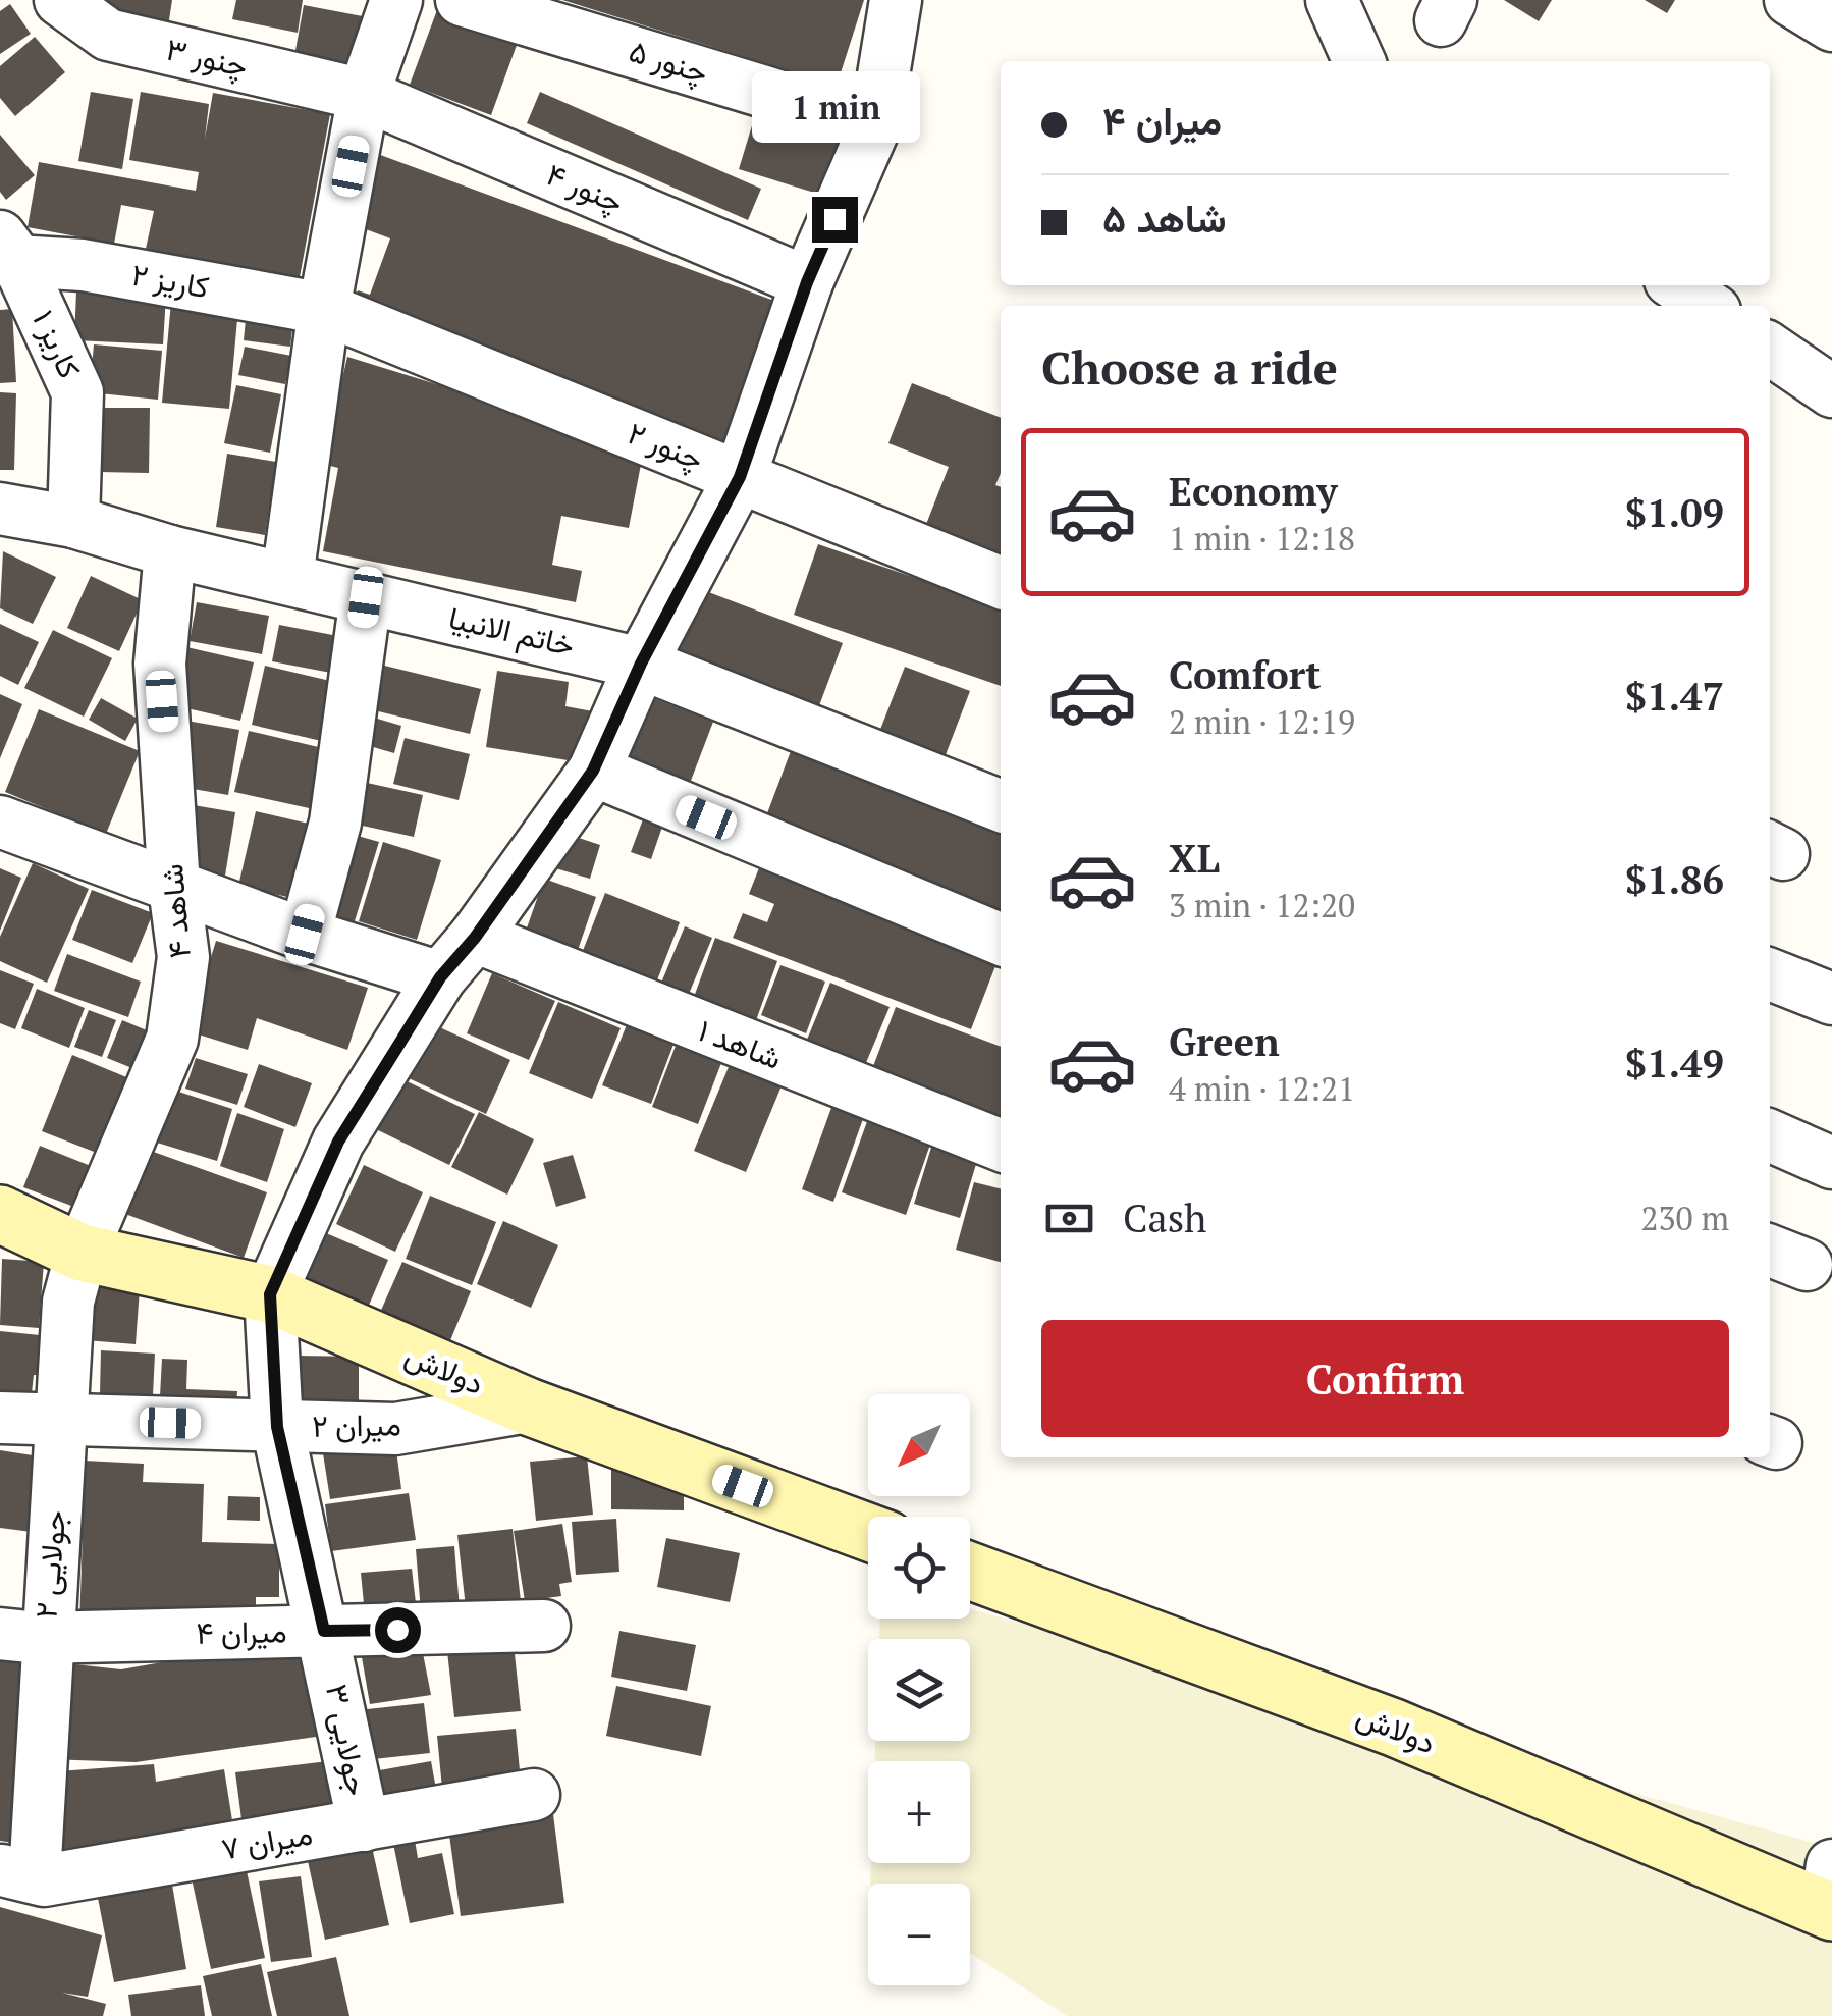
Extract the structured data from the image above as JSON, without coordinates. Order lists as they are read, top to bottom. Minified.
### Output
{"streets":{"street":["چنور ۳","چنور ۵","چنور ۴","کاریز ۲","کاریز ۱","چنور ۲","خاتم الانبیا","شاهد ۴","شاهد ۱","دولاش","میران ۲","جولایی ۲","میران ۴","جولایی ۳","میران ۷"]},"crossings":[["چنور ۳","چنور ۴"],["کاریز ۲","کاریز ۱"],["کاریز ۲","چنور ۲"],["کاریز ۱","خاتم الانبیا"],["خاتم الانبیا","شاهد ۴"],["شاهد ۴","دولاش"],["شاهد ۴","جولایی ۲"],["دولاش","میران ۲"],["دولاش","جولایی ۲"],["دولاش","جولایی ۳"],["میران ۲","جولایی ۲"],["میران ۲","جولایی ۳"],["جولایی ۲","میران ۴"],["جولایی ۲","میران ۷"],["میران ۴","جولایی ۳"],["جولایی ۳","میران ۷"]],"north":"bottom left","page":{"banner":["میران ۴","شاهد ۵"],"bubble":"1 min","heading":"Choose a ride","list":[{"name":"Economy","note":"1 min · 12:18","value":"$1.09"},{"name":"Comfort","note":"2 min · 12:19","value":"$1.47"},{"name":"XL","note":"3 min · 12:20","value":"$1.86"},{"name":"Green","note":"4 min · 12:21","value":"$1.49"}],"pay":["Cash","230 m"],"buttons":"Confirm","map_buttons":["+","−"]}}
